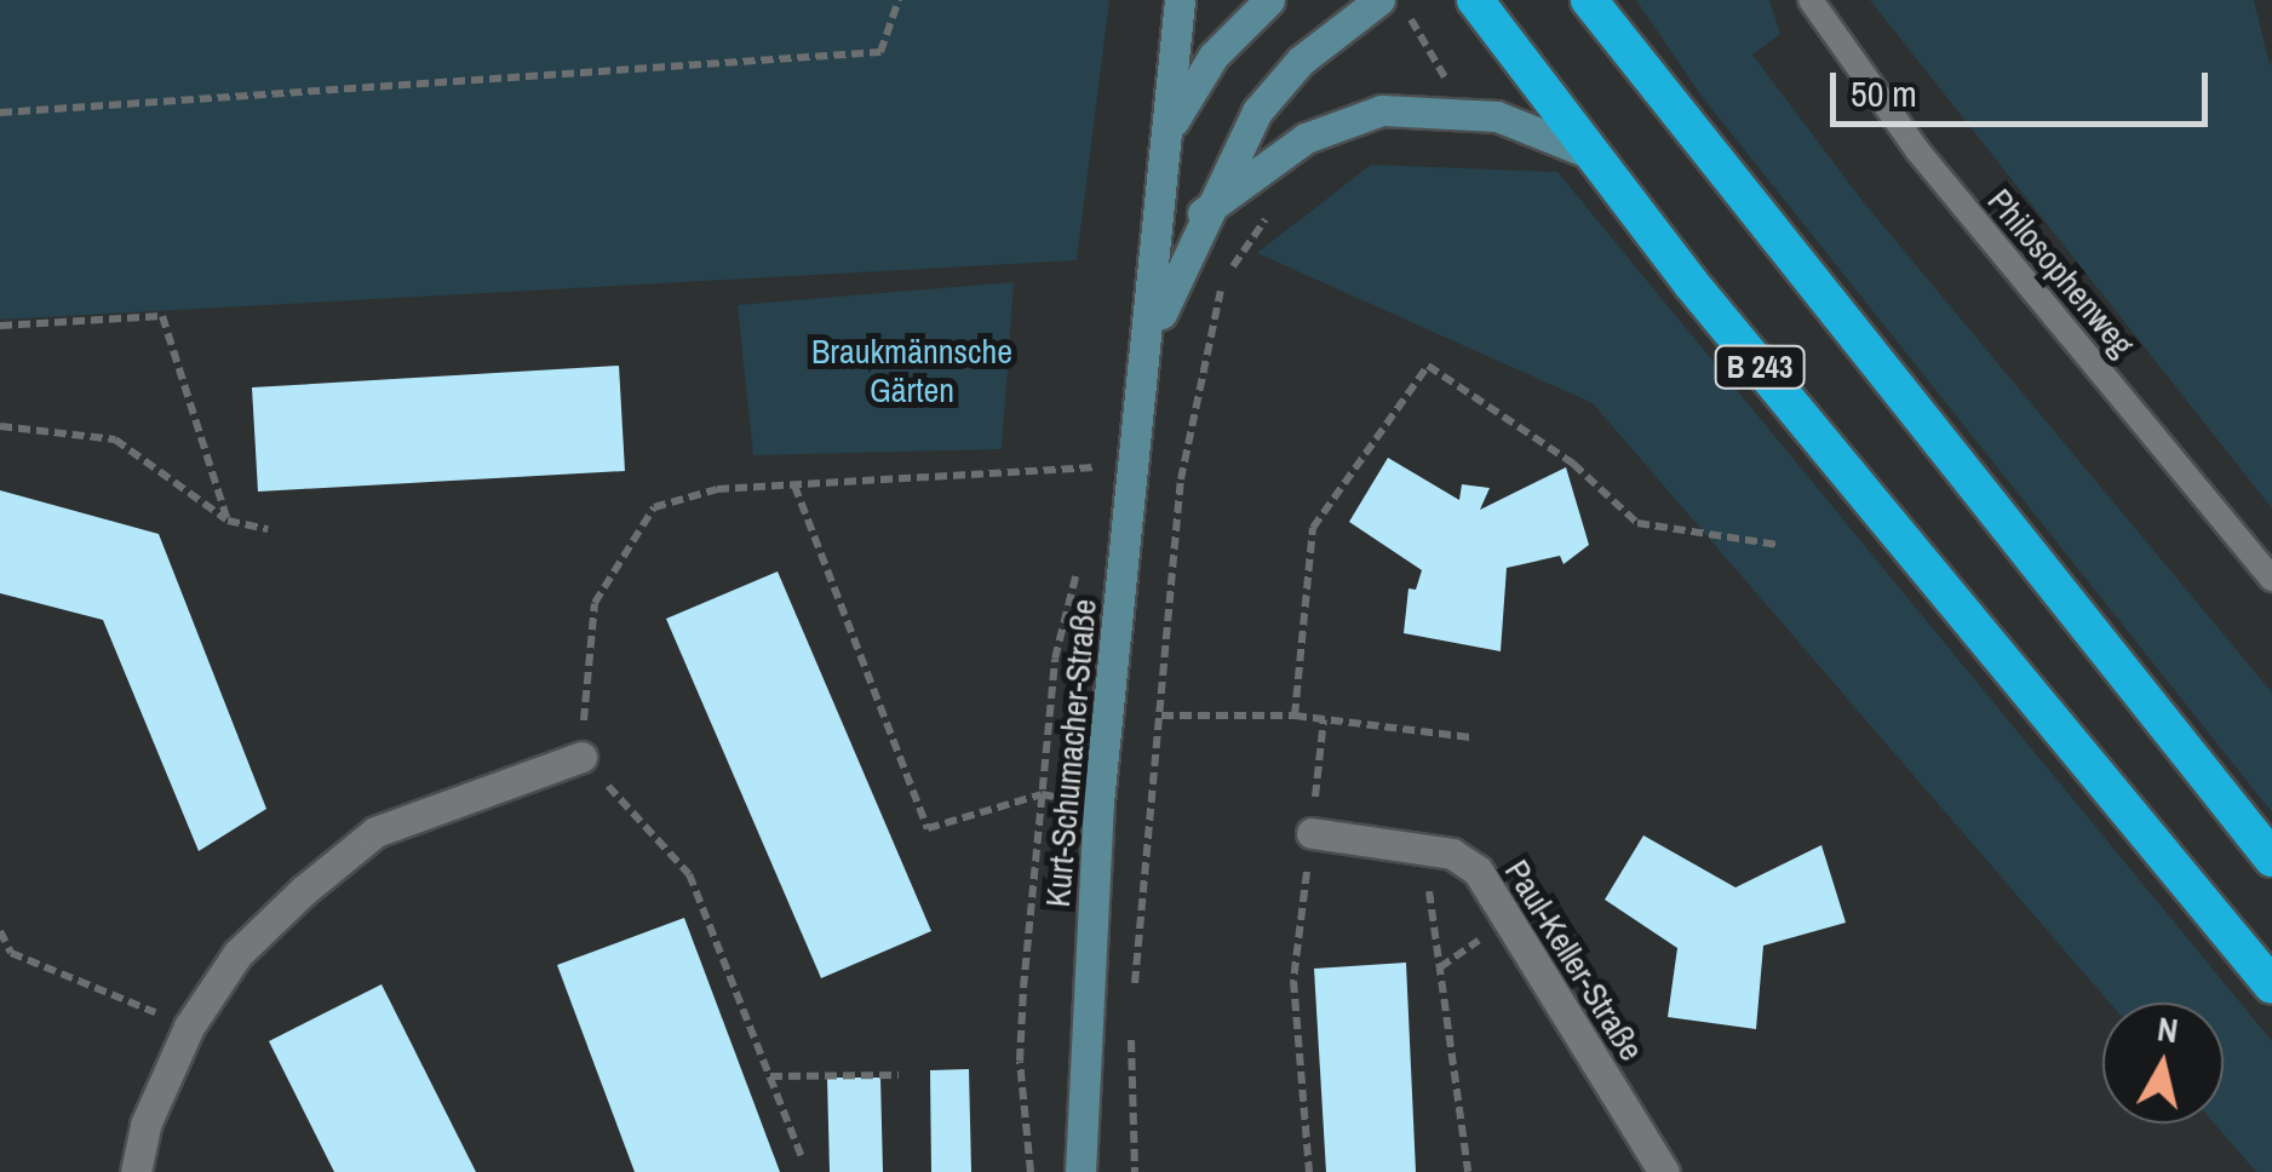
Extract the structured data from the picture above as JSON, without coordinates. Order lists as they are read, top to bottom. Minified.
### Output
{"streets":{"highway":["B 243"],"main road":["Kurt-Schumacher-Straße"],"street":["Paul-Keller-Straße"],"lane":["Philosophenweg"]},"parks":["Braukmännsche Gärten"],"scale_bar":"50 m","north":"top"}
